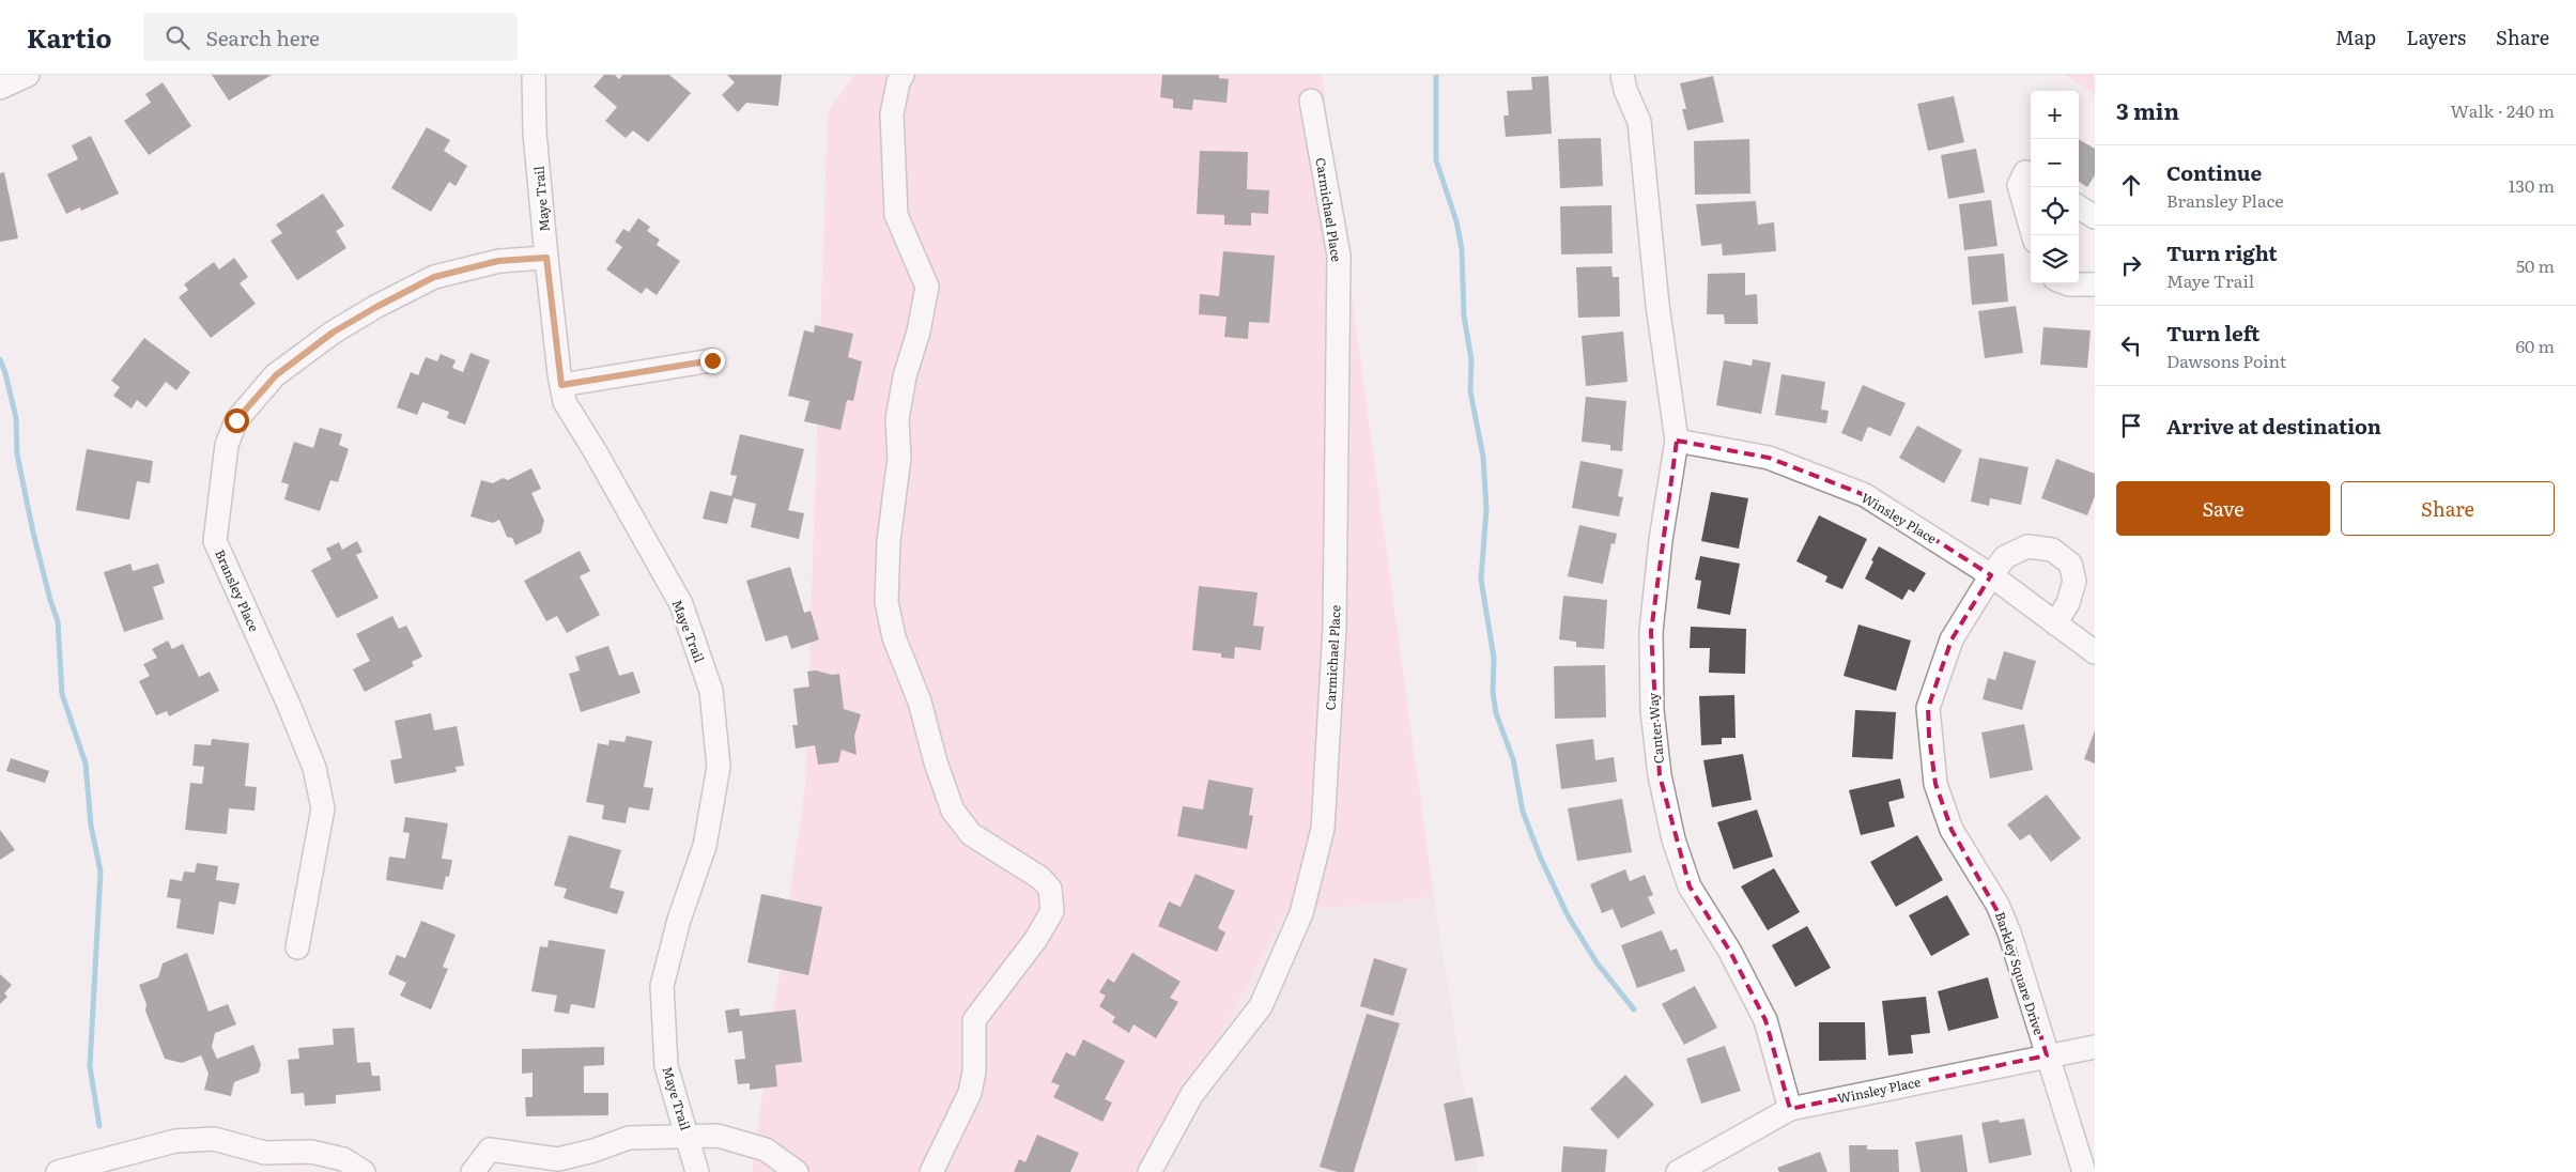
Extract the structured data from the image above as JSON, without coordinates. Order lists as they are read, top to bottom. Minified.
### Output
{"streets":{"street":["Maye Trail","Carmichael Place","Winsley Place","Bransley Place","Canter Way","Barkley Square Drive"]},"crossings":[["Maye Trail","Bransley Place"],["Winsley Place","Canter Way"],["Winsley Place","Barkley Square Drive"]],"page":{"header":"Kartio","search":"Search here","nav":["Map","Layers","Share"],"heading":["3 min","Walk · 240 m"],"map_buttons":["+","−"],"list":[["Continue","Bransley Place","130 m"],["Turn right","Maye Trail","50 m"],["Turn left","Dawsons Point","60 m"],"Arrive at destination"],"buttons":["Save","Share"]}}
